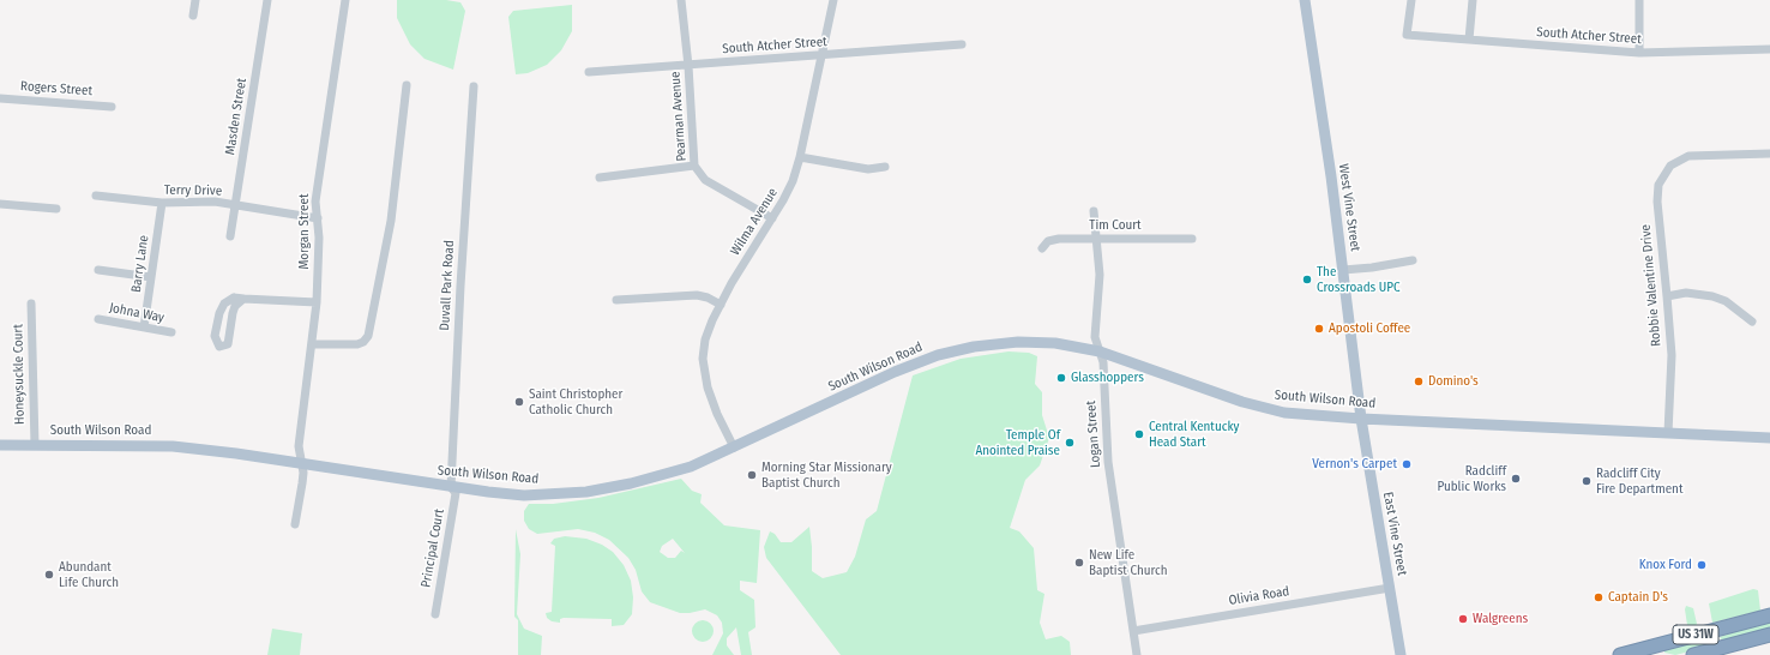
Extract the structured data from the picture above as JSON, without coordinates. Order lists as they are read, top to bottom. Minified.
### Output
{"streets":{"highway":["US 31W"],"main road":["West Vine Street","South Wilson Road","East Vine Street"],"street":["South Atcher Street","Rogers Street","Masden Street","Pearman Avenue","Terry Drive","Wilma Avenue","Tim Court","Morgan Street","Barry Lane","Duvall Park Road","Robbie Valentine Drive","Johna Way","Honeysuckle Court","Logan Street","Principal Court","Olivia Road"]},"crossings":[["South Atcher Street","Pearman Avenue"],["South Atcher Street","Wilma Avenue"],["Masden Street","Terry Drive"],["Pearman Avenue","Wilma Avenue"],["Terry Drive","Morgan Street"],["Terry Drive","Barry Lane"],["West Vine Street","South Wilson Road"],["West Vine Street","East Vine Street"],["Wilma Avenue","South Wilson Road"],["Tim Court","Logan Street"],["Morgan Street","South Wilson Road"],["Barry Lane","Johna Way"],["Duvall Park Road","South Wilson Road"],["Duvall Park Road","Principal Court"],["Robbie Valentine Drive","South Wilson Road"],["South Wilson Road","Honeysuckle Court"],["South Wilson Road","Logan Street"],["South Wilson Road","East Vine Street"],["South Wilson Road","Principal Court"],["Logan Street","Olivia Road"],["East Vine Street","Olivia Road"]],"places":["The Crossroads UPC","Apostoli Coffee","Glasshoppers","Domino's","Saint Christopher Catholic Church","Central Kentucky Head Start","Temple Of Anointed Praise","Vernon's Carpet","Morning Star Missionary Baptist Church","Radcliff Public Works","Radcliff City Fire Department","New Life Baptist Church","Knox Ford","Abundant Life Church","Captain D's","Walgreens"]}
